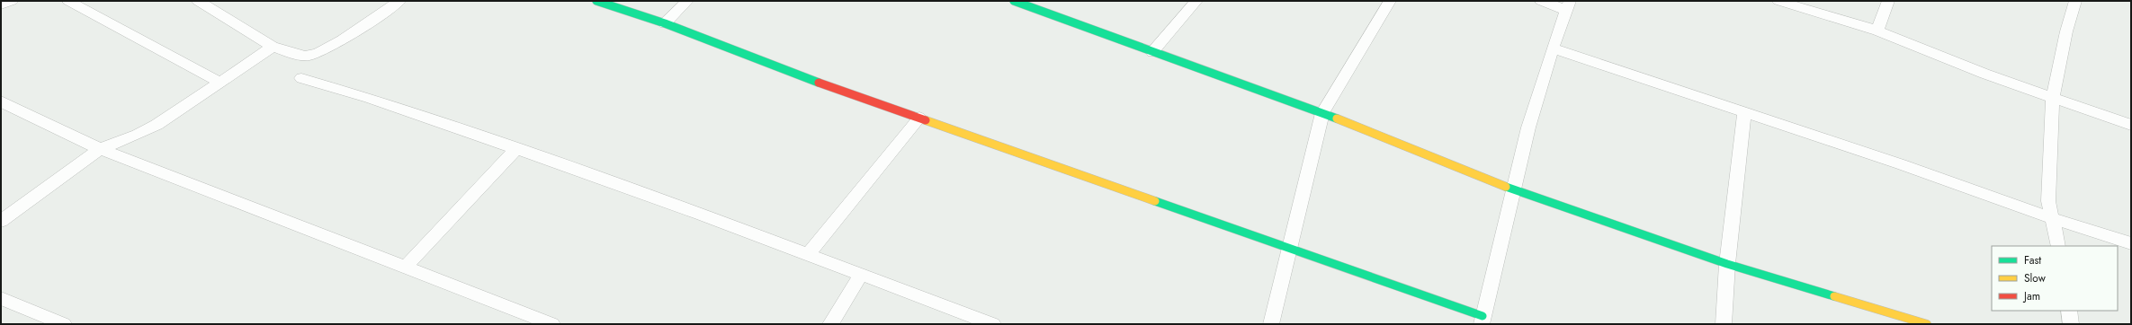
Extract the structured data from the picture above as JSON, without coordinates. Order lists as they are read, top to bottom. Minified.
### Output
{"legend":["Fast","Slow","Jam"]}
